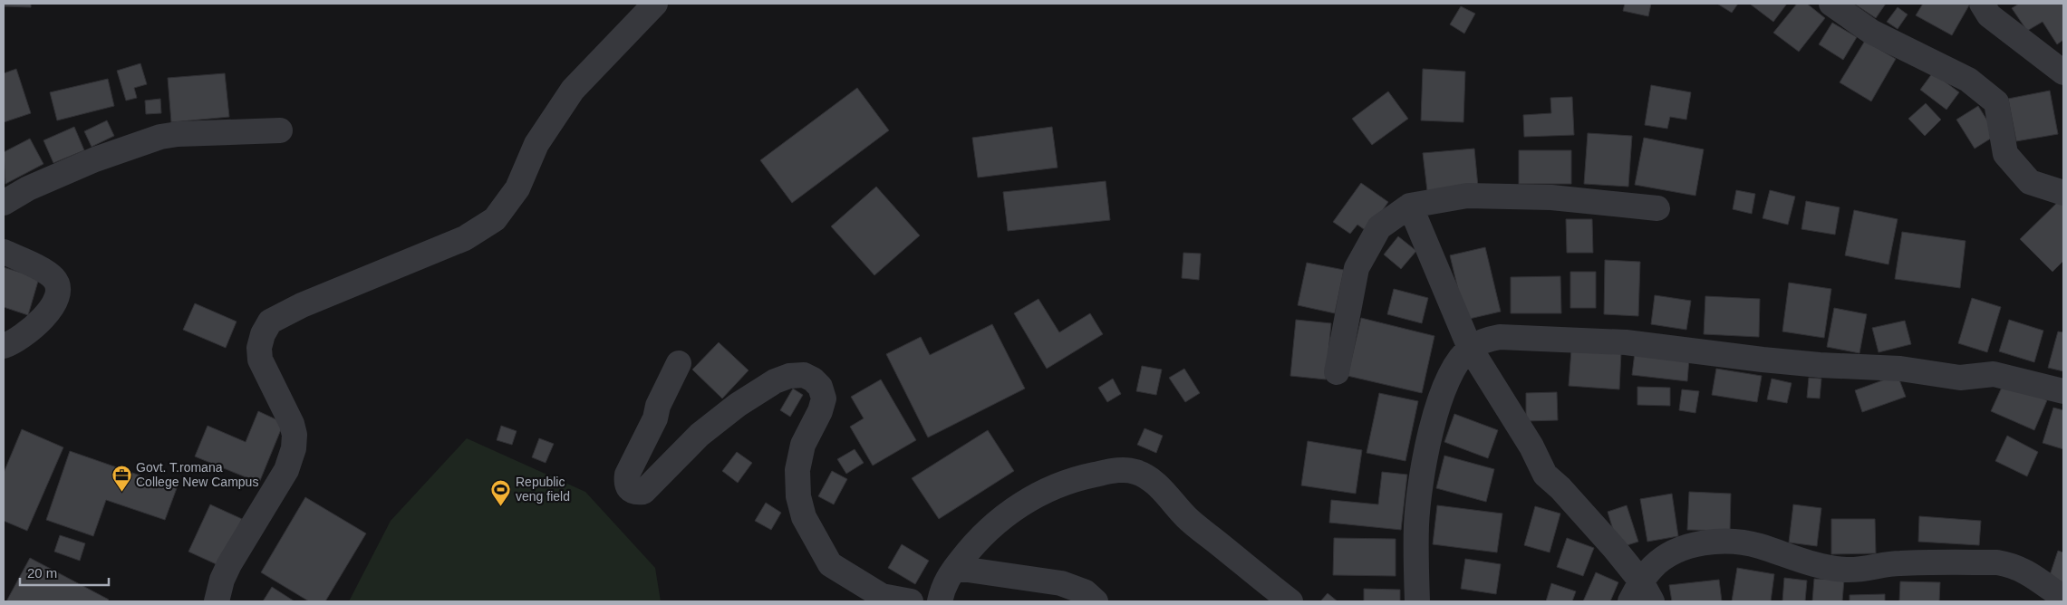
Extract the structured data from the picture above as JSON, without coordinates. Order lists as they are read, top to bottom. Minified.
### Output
{"places":{"office":["Govt. T.romana College New Campus"],"sports":["Republic veng field"]},"scale_bar":"20 m"}
